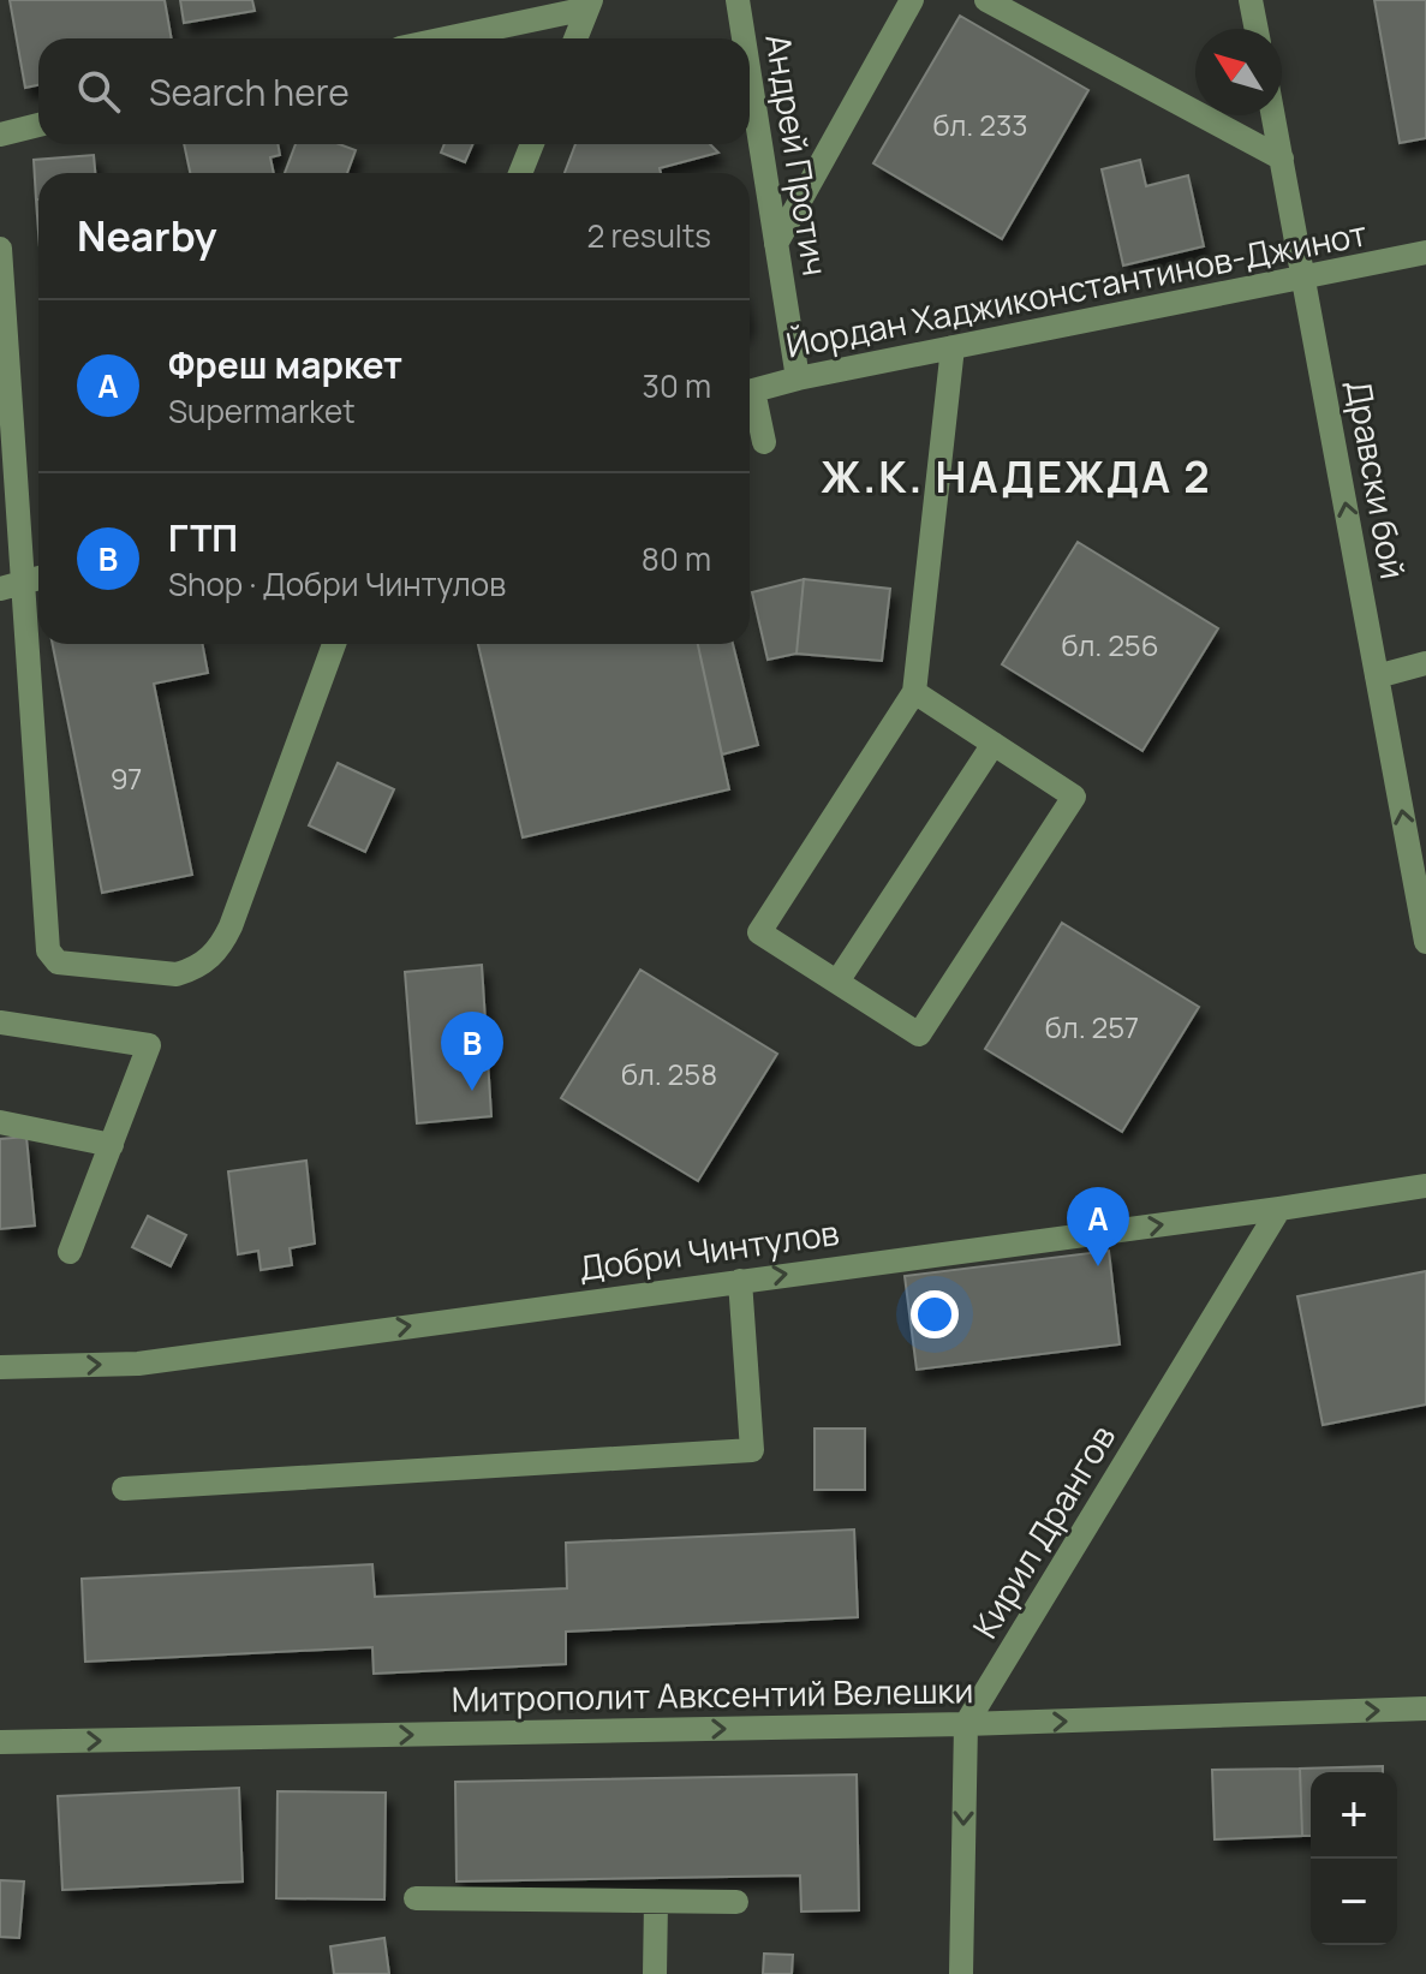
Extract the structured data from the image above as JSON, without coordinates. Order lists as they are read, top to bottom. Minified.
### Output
{"streets":{"street":["Андрей Протич","Йордан Хаджиконстантинов-Джинот","Дравски бой","Добри Чинтулов","Кирил Дрангов","Митрополит Авксентий Велешки"]},"crossings":[["Андрей Протич","Йордан Хаджиконстантинов-Джинот"],["Йордан Хаджиконстантинов-Джинот","Дравски бой"],["Добри Чинтулов","Кирил Дрангов"],["Кирил Дрангов","Митрополит Авксентий Велешки"]],"one_way":["Дравски бой","Добри Чинтулов","Митрополит Авксентий Велешки"],"districts":["Ж.К. НАДЕЖДА 2"],"house_numbers":["бл. 233","бл. 256","97","бл. 257","бл. 258"],"north":"top left","page":{"search":"Search here","heading":["Nearby","2 results"],"list":[{"mark":"A","name":"Фреш маркет","note":"Supermarket","value":"30 m"},{"mark":"B","name":"ГТП","note":"Shop · Добри Чинтулов","value":"80 m"}],"pins":["B","A"],"map_buttons":["+","−"]}}
